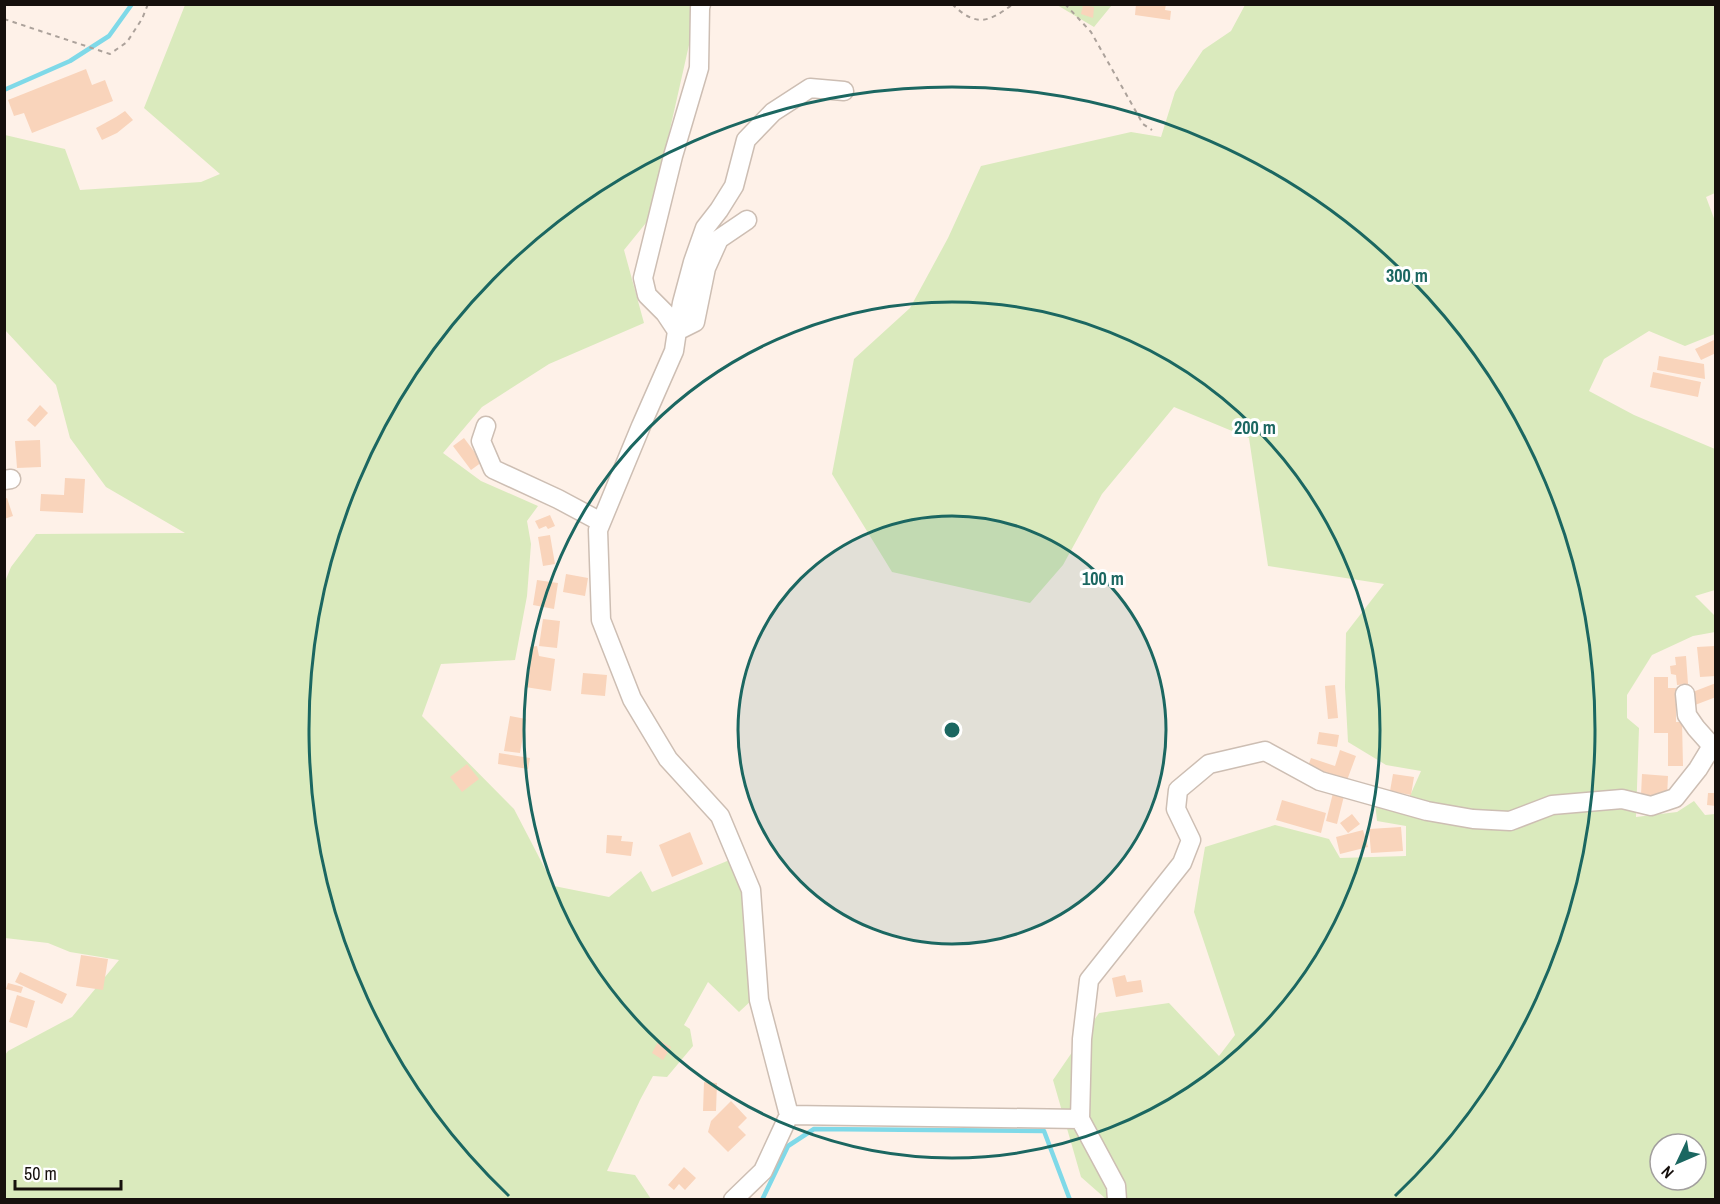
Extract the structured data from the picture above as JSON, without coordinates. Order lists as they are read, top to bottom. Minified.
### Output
{"scale_bar":"50 m","north":"bottom left","rings":["300 m","200 m","100 m"]}
